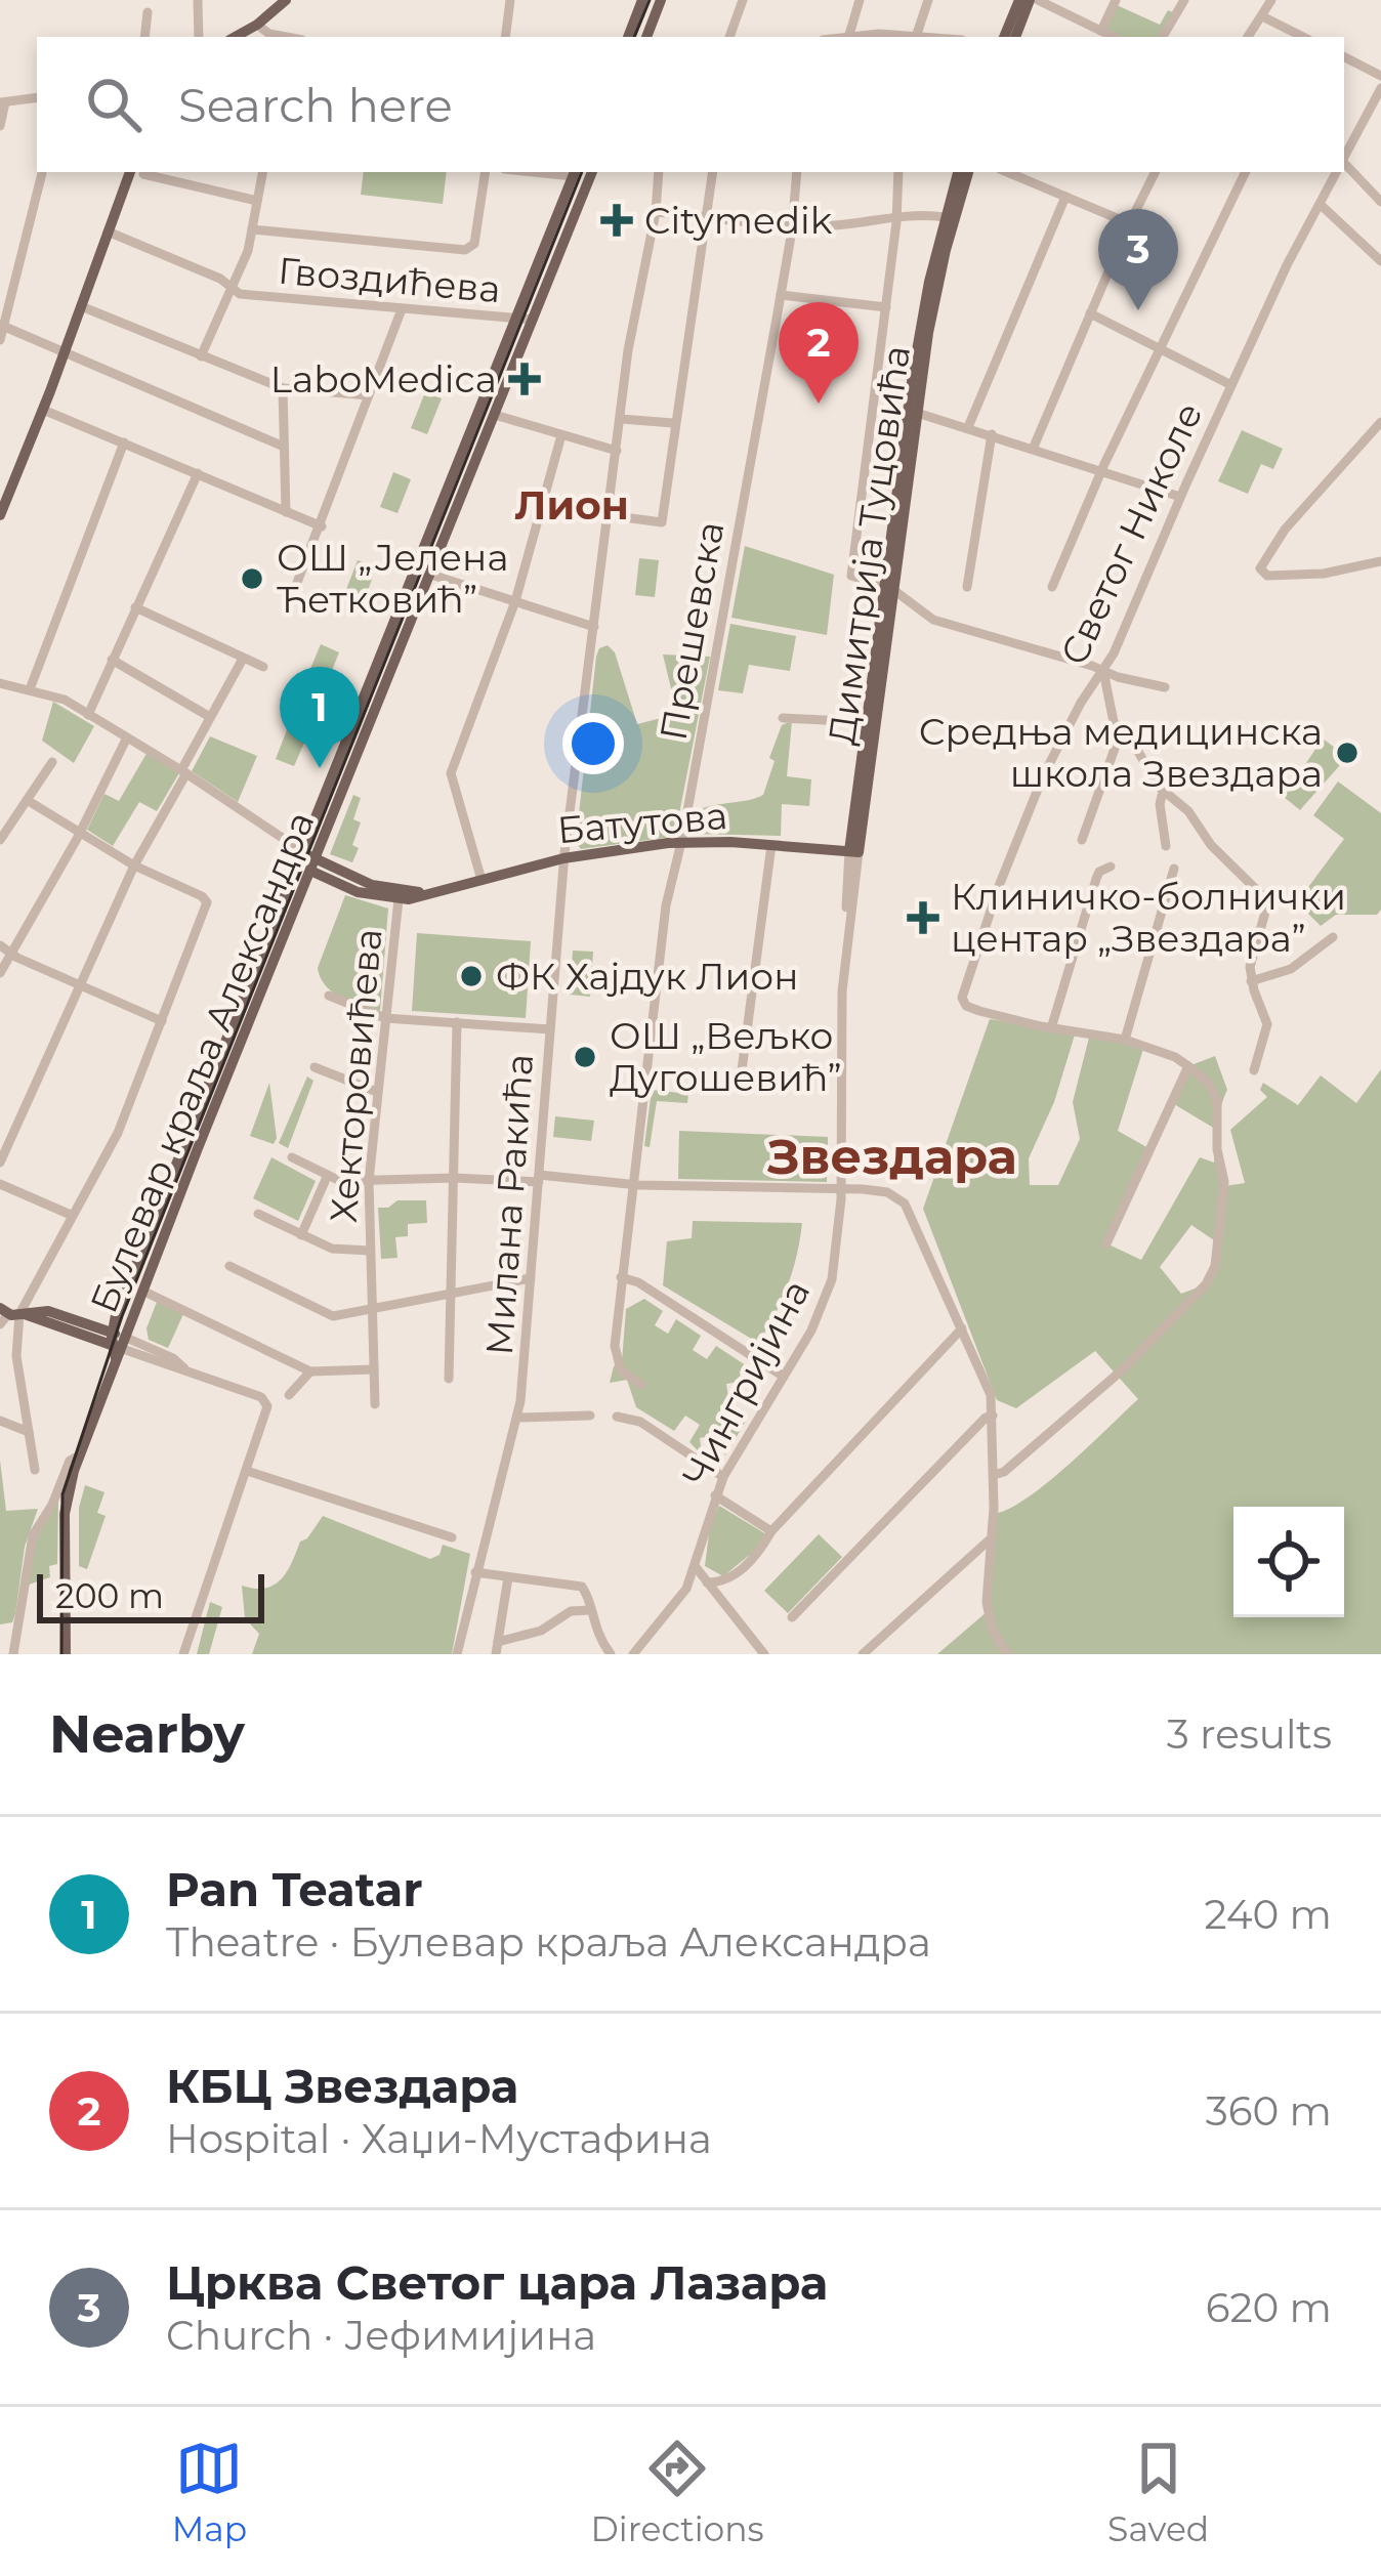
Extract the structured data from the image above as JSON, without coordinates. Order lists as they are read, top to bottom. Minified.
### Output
{"streets":{"main road":["Димитрија Туцовића","Батутова","Булевар краља Александра"],"street":["Гвоздићева","Светог Николе","Прешевска","Хекторовићева","Милана Ракића","Чингријина"]},"crossings":[["Гвоздићева","Булевар краља Александра"],["Димитрија Туцовића","Батутова"],["Димитрија Туцовића","Чингријина"],["Прешевска","Батутова"],["Батутова","Булевар краља Александра"],["Батутова","Хекторовићева"],["Батутова","Милана Ракића"]],"districts":["Лион","Звездара"],"places":{"health":["Citymedik","LaboMedica","Клиничко-болнички центар „Звездара”"],"other":["ОШ „Јелена Ћетковић”","Средња медицинска школа Звездара","ФК Хајдук Лион","ОШ „Вељко Дугошевић”"]},"scale_bar":"200 m","page":{"search":"Search here","pins":["3","2","1"],"scale":"200 m","heading":["Nearby","3 results"],"list":[{"mark":"1","name":"Pan Teatar","note":"Theatre · Булевар краља Александра","value":"240 m"},{"mark":"2","name":"КБЦ Звездара","note":"Hospital · Хаџи-Мустафина","value":"360 m"},{"mark":"3","name":"Црква Светог цара Лазара","note":"Church · Јефимијина","value":"620 m"}],"nav":["Map","Directions","Saved"]}}
